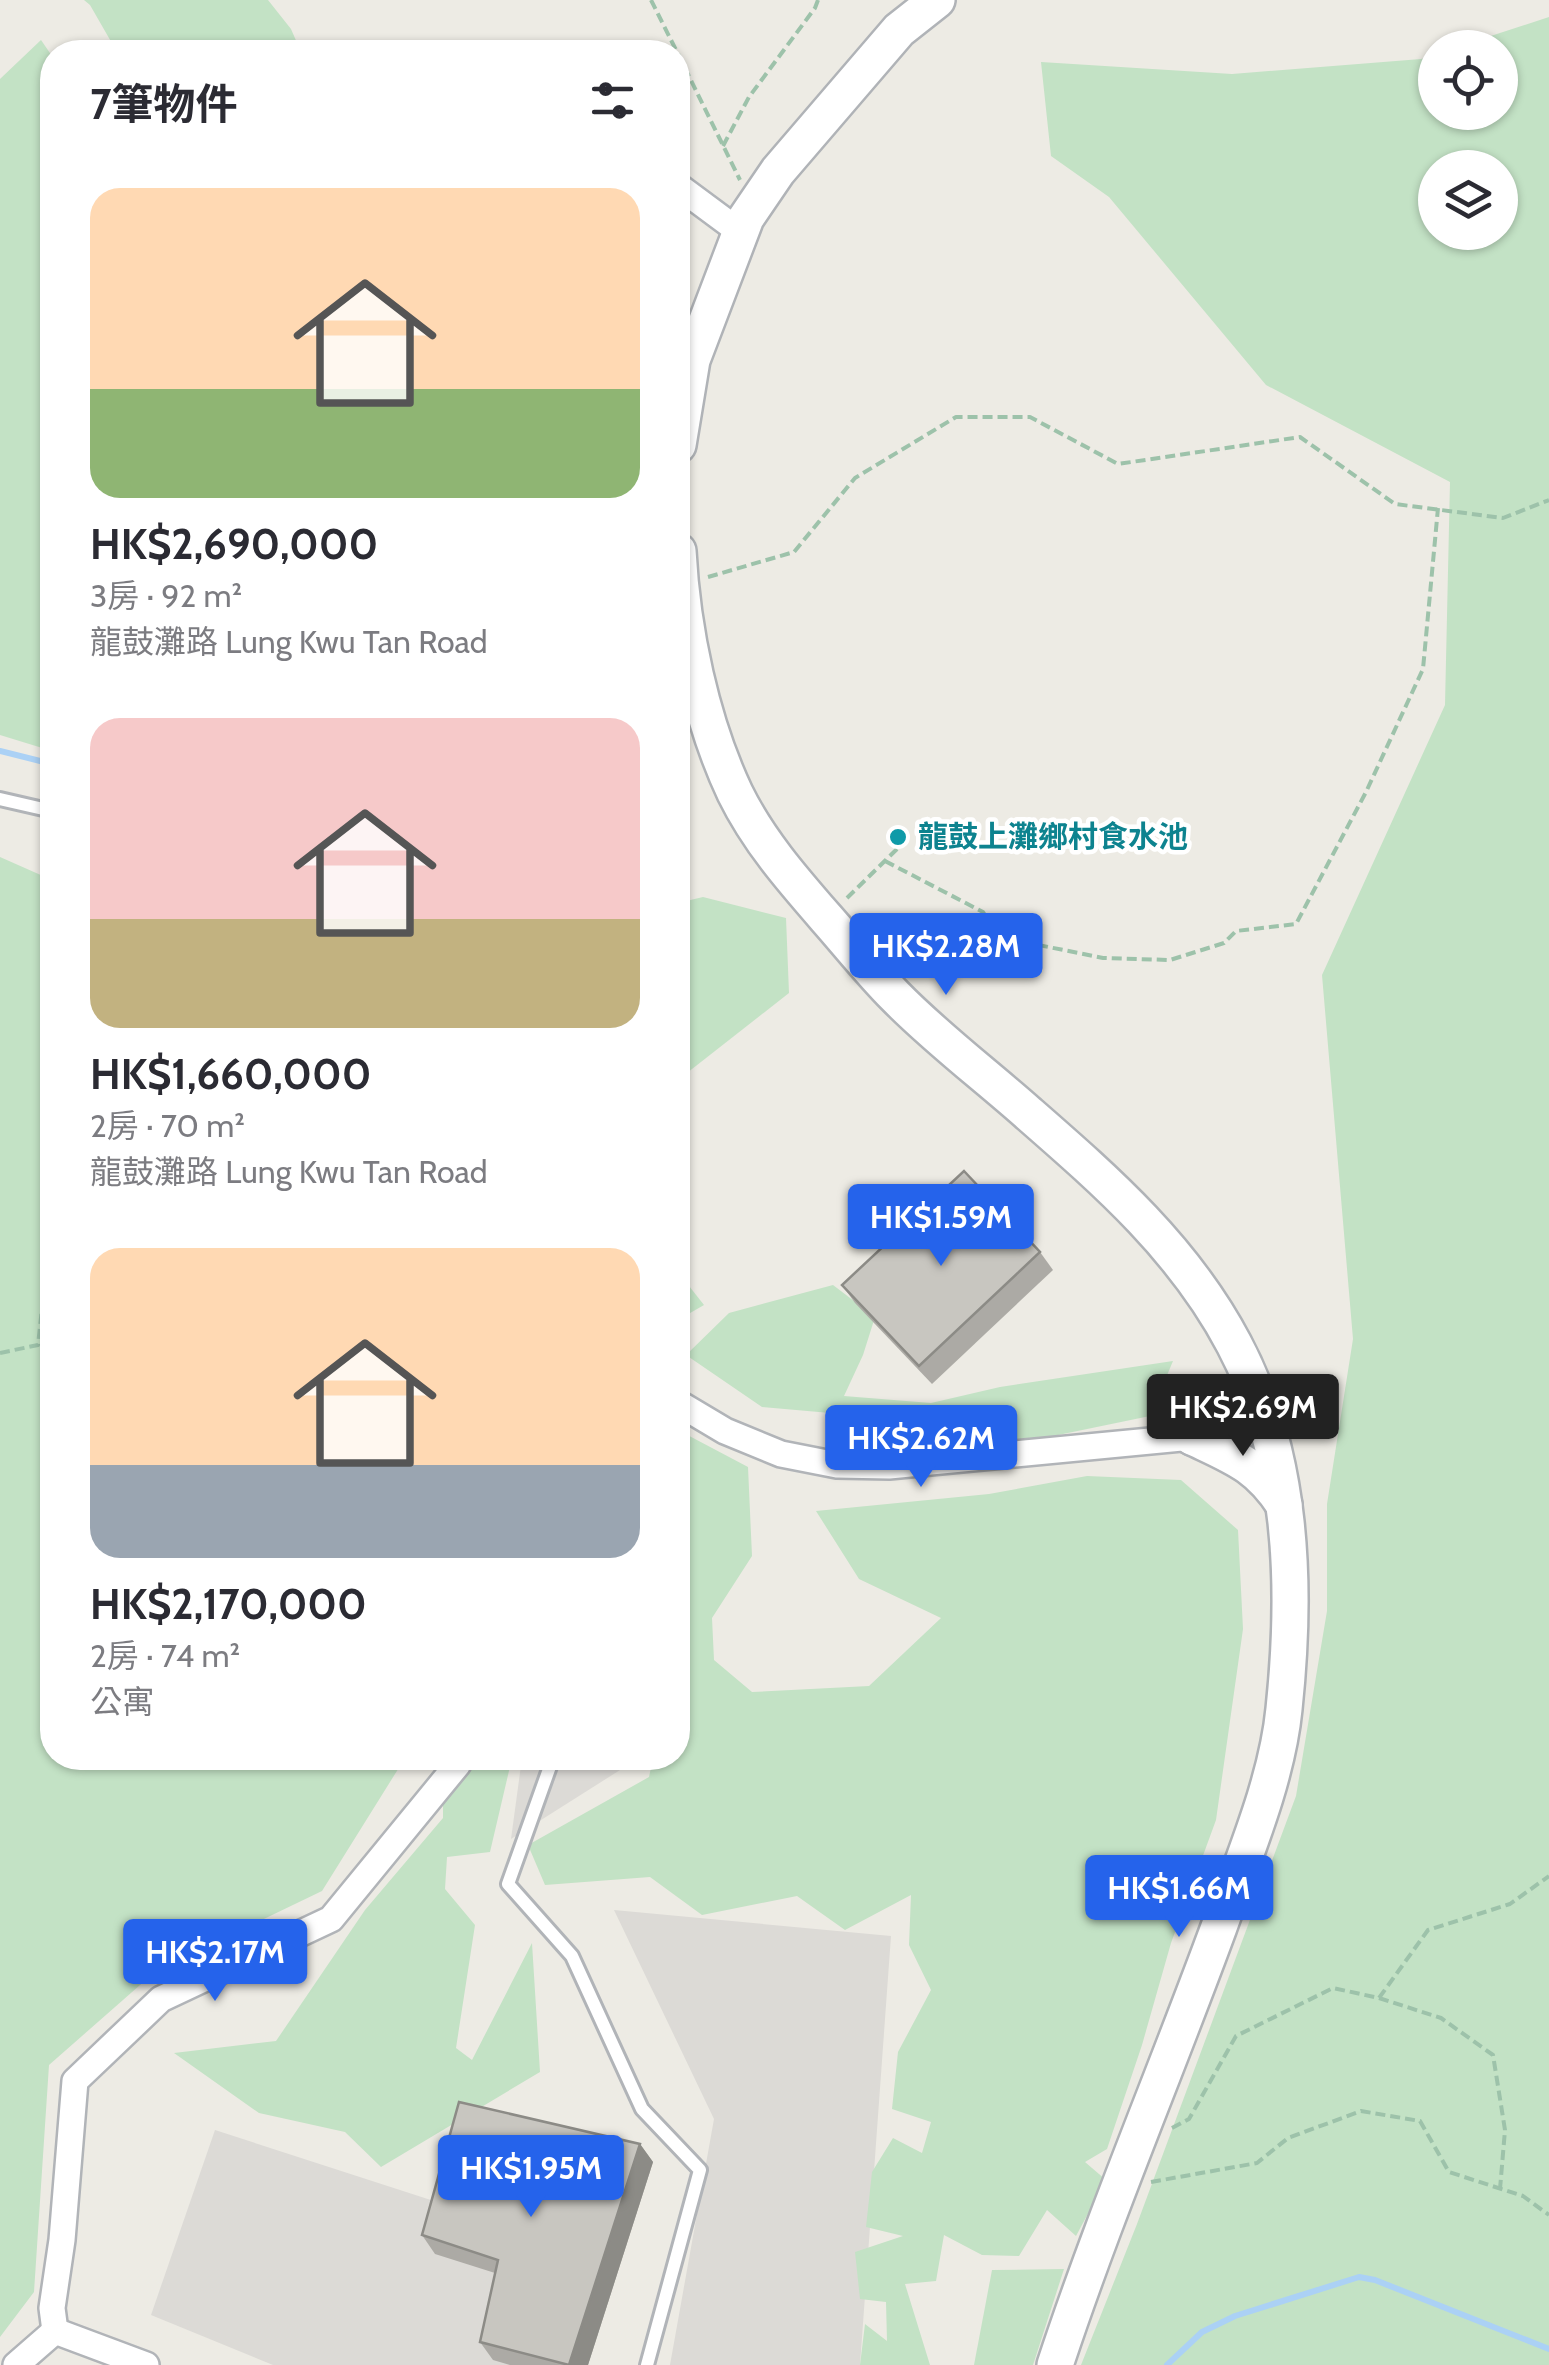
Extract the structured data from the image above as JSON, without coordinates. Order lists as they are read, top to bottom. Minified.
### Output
{"places":["龍鼓上灘鄉村食水池"],"page":{"heading":"7筆物件","list":[{"name":"HK$2,690,000","note":"3房 · 92 m² · 龍鼓灘路 Lung Kwu Tan Road"},{"name":"HK$1,660,000","note":"2房 · 70 m² · 龍鼓灘路 Lung Kwu Tan Road"},{"name":"HK$2,170,000","note":"2房 · 74 m² · 公寓"}],"price":["HK$2.28M","HK$1.59M","HK$2.69M","HK$2.62M","HK$1.66M","HK$2.17M","HK$1.95M"]}}
